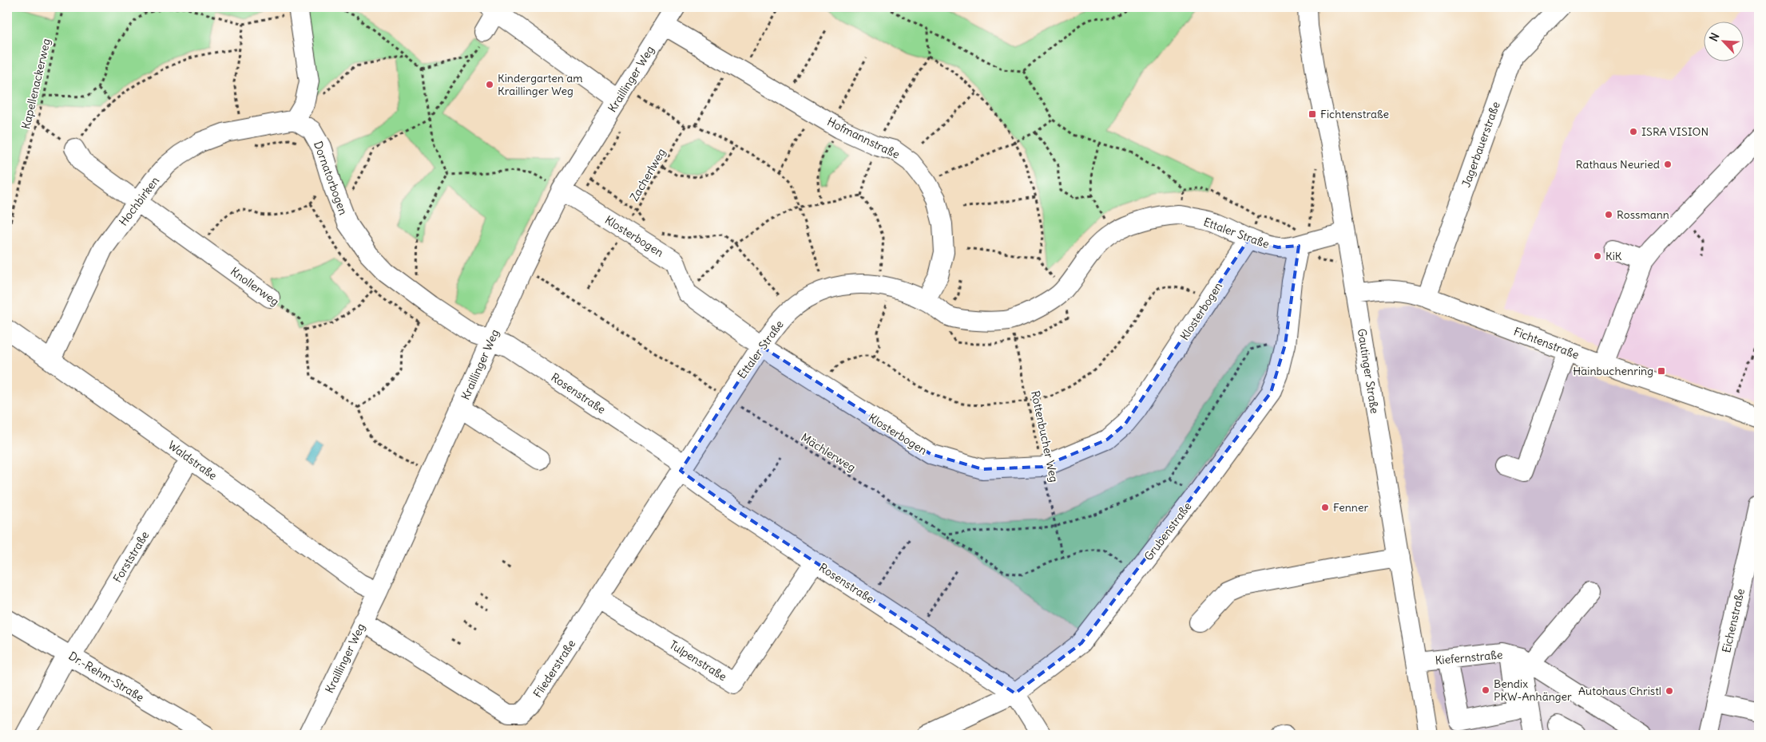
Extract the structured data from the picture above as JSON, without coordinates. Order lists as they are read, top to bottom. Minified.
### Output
{"streets":{"street":["Kraillinger Weg","Hofmannstraße","Jagerbauerstraße","Dornatorbogen","Hochbirken","Ettaler Straße","Klosterbogen","Knollerweg","Fichtenstraße","Gautinger Straße","Rosenstraße","Waldstraße","Grubenstraße","Forststraße","Eichenstraße","Kiefernstraße","Tulpenstraße","Fliederstraße","Dr.-Rehm-Straße"],"path":["Kapellenackerweg","Zacherlweg","Rottenbucher Weg","Mächlerweg"]},"crossings":[["Kraillinger Weg","Hofmannstraße"],["Kraillinger Weg","Dornatorbogen"],["Kraillinger Weg","Klosterbogen"],["Kraillinger Weg","Rosenstraße"],["Kraillinger Weg","Mächlerweg"],["Kraillinger Weg","Waldstraße"],["Kraillinger Weg","Fliederstraße"],["Hofmannstraße","Ettaler Straße"],["Jagerbauerstraße","Fichtenstraße"],["Zacherlweg","Klosterbogen"],["Dornatorbogen","Hochbirken"],["Dornatorbogen","Rosenstraße"],["Hochbirken","Knollerweg"],["Hochbirken","Waldstraße"],["Ettaler Straße","Klosterbogen"],["Ettaler Straße","Gautinger Straße"],["Ettaler Straße","Rosenstraße"],["Ettaler Straße","Rottenbucher Weg"],["Ettaler Straße","Mächlerweg"],["Ettaler Straße","Grubenstraße"],["Ettaler Straße","Fliederstraße"],["Klosterbogen","Rottenbucher Weg"],["Fichtenstraße","Gautinger Straße"],["Gautinger Straße","Kiefernstraße"],["Rosenstraße","Grubenstraße"],["Rosenstraße","Tulpenstraße"],["Rosenstraße","Fliederstraße"],["Rottenbucher Weg","Mächlerweg"],["Mächlerweg","Grubenstraße"],["Waldstraße","Forststraße"],["Forststraße","Dr.-Rehm-Straße"],["Tulpenstraße","Fliederstraße"]],"places":{"other":["Kindergarten am Kraillinger Weg","ISRA VISION","Rathaus Neuried","Rossmann","KiK","Fenner","Bendix PKW-Anhänger","Autohaus Christl"],"transit":["Fichtenstraße","Hainbuchenring"]},"north":"top left"}
